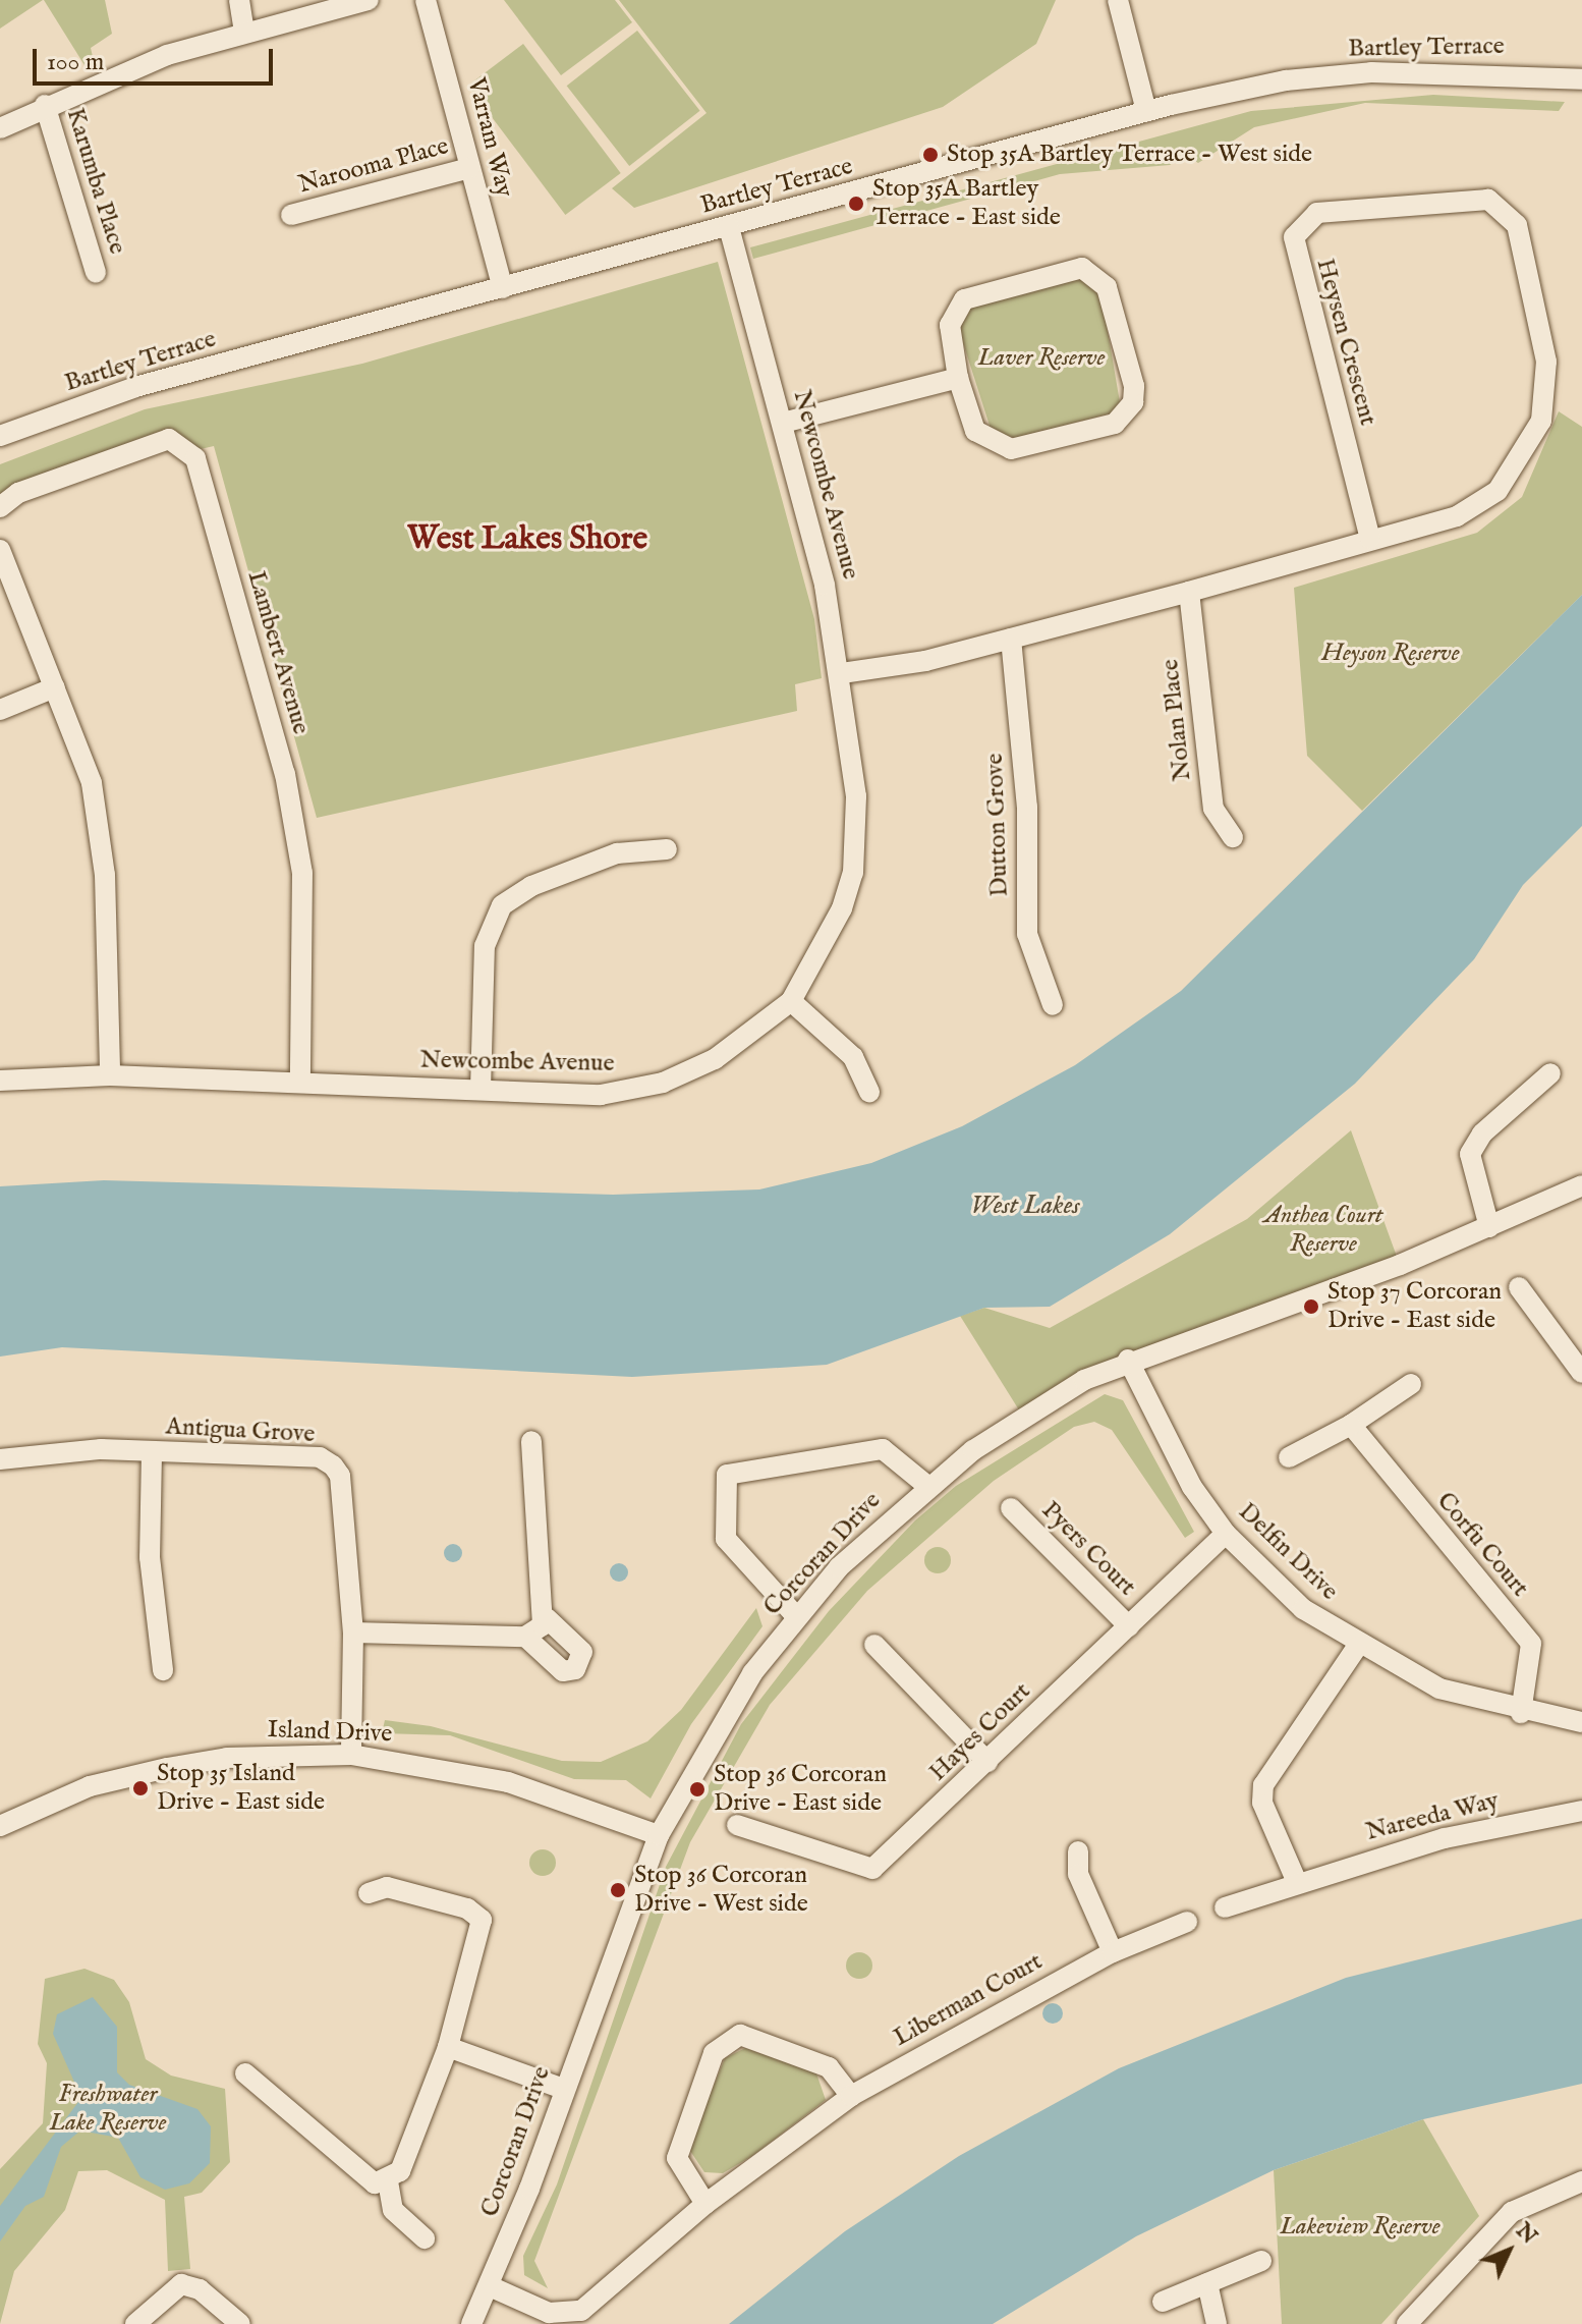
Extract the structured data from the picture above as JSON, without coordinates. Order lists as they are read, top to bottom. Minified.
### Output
{"streets":{"street":["Bartley Terrace","Varram Way","Narooma Place","Karumba Place","Heysen Crescent","Newcombe Avenue","Lambert Avenue","Nolan Place","Dutton Grove","Antigua Grove","Corfu Court","Pyers Court","Delfin Drive","Corcoran Drive","Island Drive","Hayes Court","Nareeda Way","Liberman Court"]},"crossings":[["Bartley Terrace","Varram Way"],["Bartley Terrace","Newcombe Avenue"],["Varram Way","Narooma Place"],["Heysen Crescent","Newcombe Avenue"],["Heysen Crescent","Nolan Place"],["Heysen Crescent","Dutton Grove"],["Newcombe Avenue","Lambert Avenue"],["Antigua Grove","Island Drive"],["Corfu Court","Delfin Drive"],["Pyers Court","Hayes Court"],["Delfin Drive","Corcoran Drive"],["Delfin Drive","Hayes Court"],["Corcoran Drive","Island Drive"],["Corcoran Drive","Liberman Court"]],"districts":["West Lakes Shore"],"water":["West Lakes"],"parks":["Laver Reserve","Heyson Reserve","Anthea Court Reserve","Freshwater Lake Reserve","Lakeview Reserve"],"places":["Stop 35A Bartley Terrace - West side","Stop 35A Bartley Terrace - East side","Stop 37 Corcoran Drive - East side","Stop 35 Island Drive - East side","Stop 36 Corcoran Drive - East side","Stop 36 Corcoran Drive - West side"],"scale_bar":"100 m","north":"top right"}
